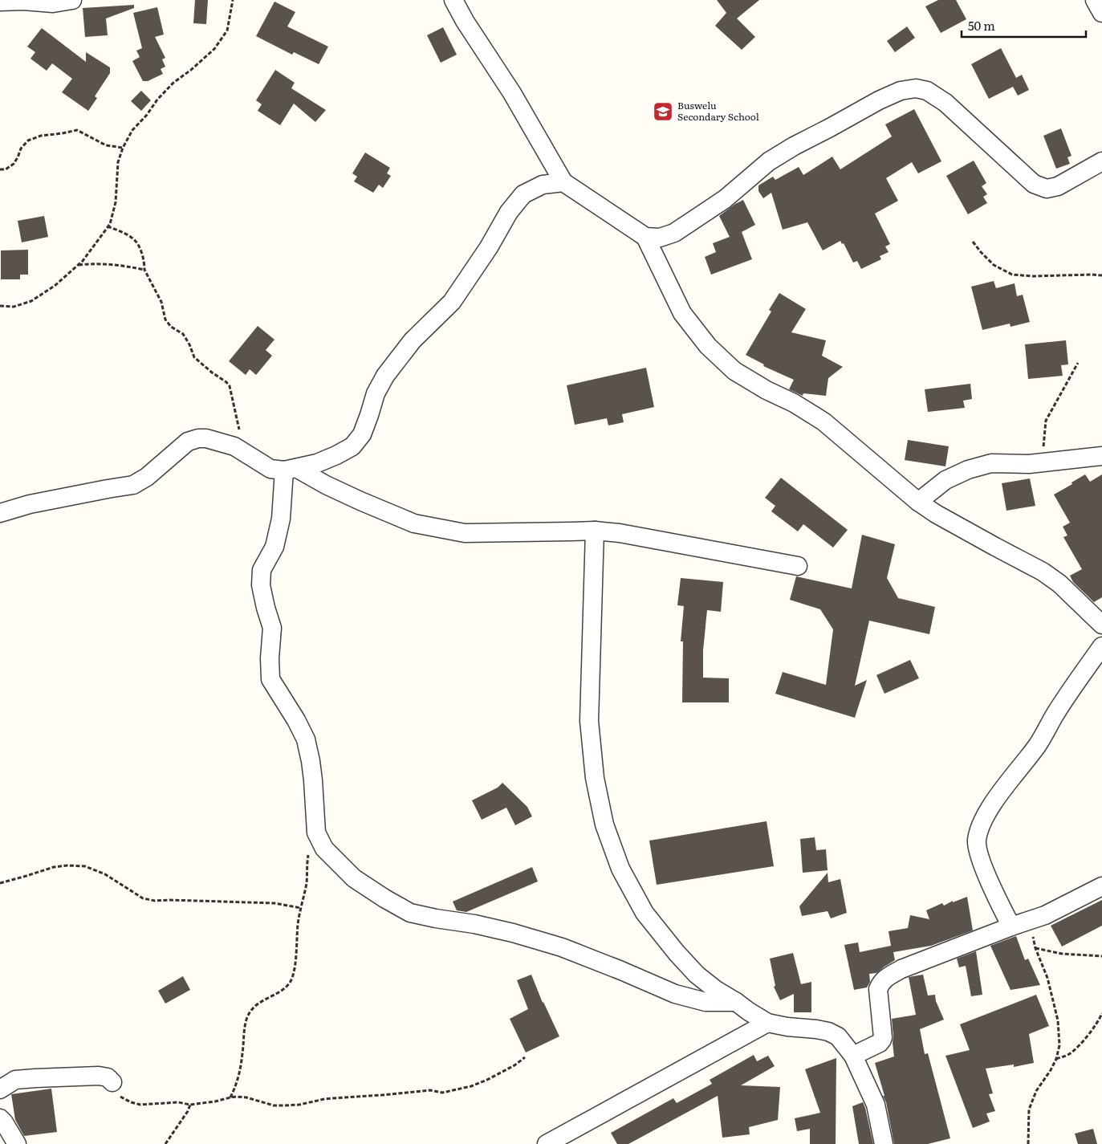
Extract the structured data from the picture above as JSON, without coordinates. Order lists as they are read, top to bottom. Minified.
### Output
{"places":{"school or university":["Buswelu Secondary School"]},"scale_bar":"50 m"}
